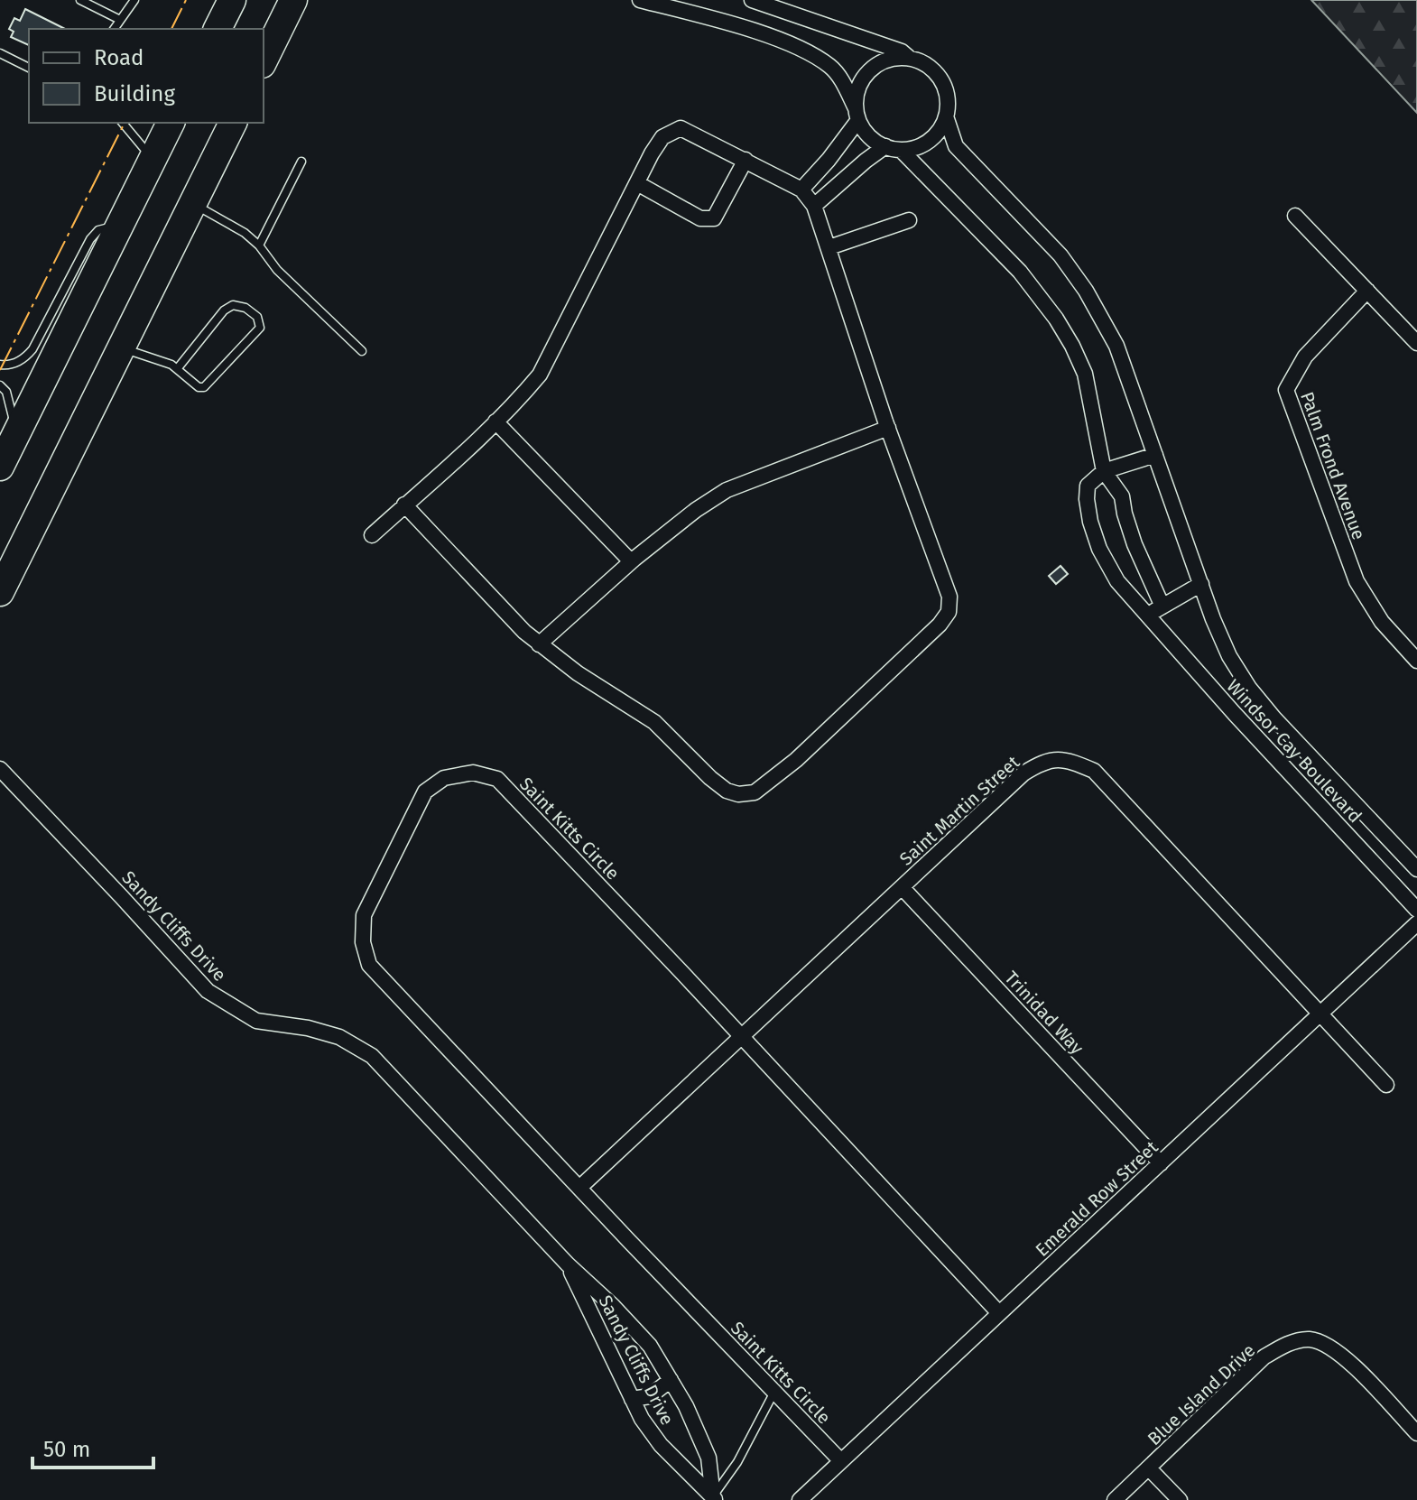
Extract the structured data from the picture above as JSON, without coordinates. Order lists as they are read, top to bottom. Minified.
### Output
{"streets":{"street":["Palm Frond Avenue","Windsor Cay Boulevard","Saint Martin Street","Saint Kitts Circle","Sandy Cliffs Drive","Trinidad Way","Emerald Row Street","Blue Island Drive"]},"crossings":[["Saint Martin Street","Saint Kitts Circle"],["Saint Martin Street","Trinidad Way"],["Saint Martin Street","Emerald Row Street"],["Saint Kitts Circle","Emerald Row Street"],["Trinidad Way","Emerald Row Street"]],"legend":["Road","Building"],"scale_bar":"50 m"}
